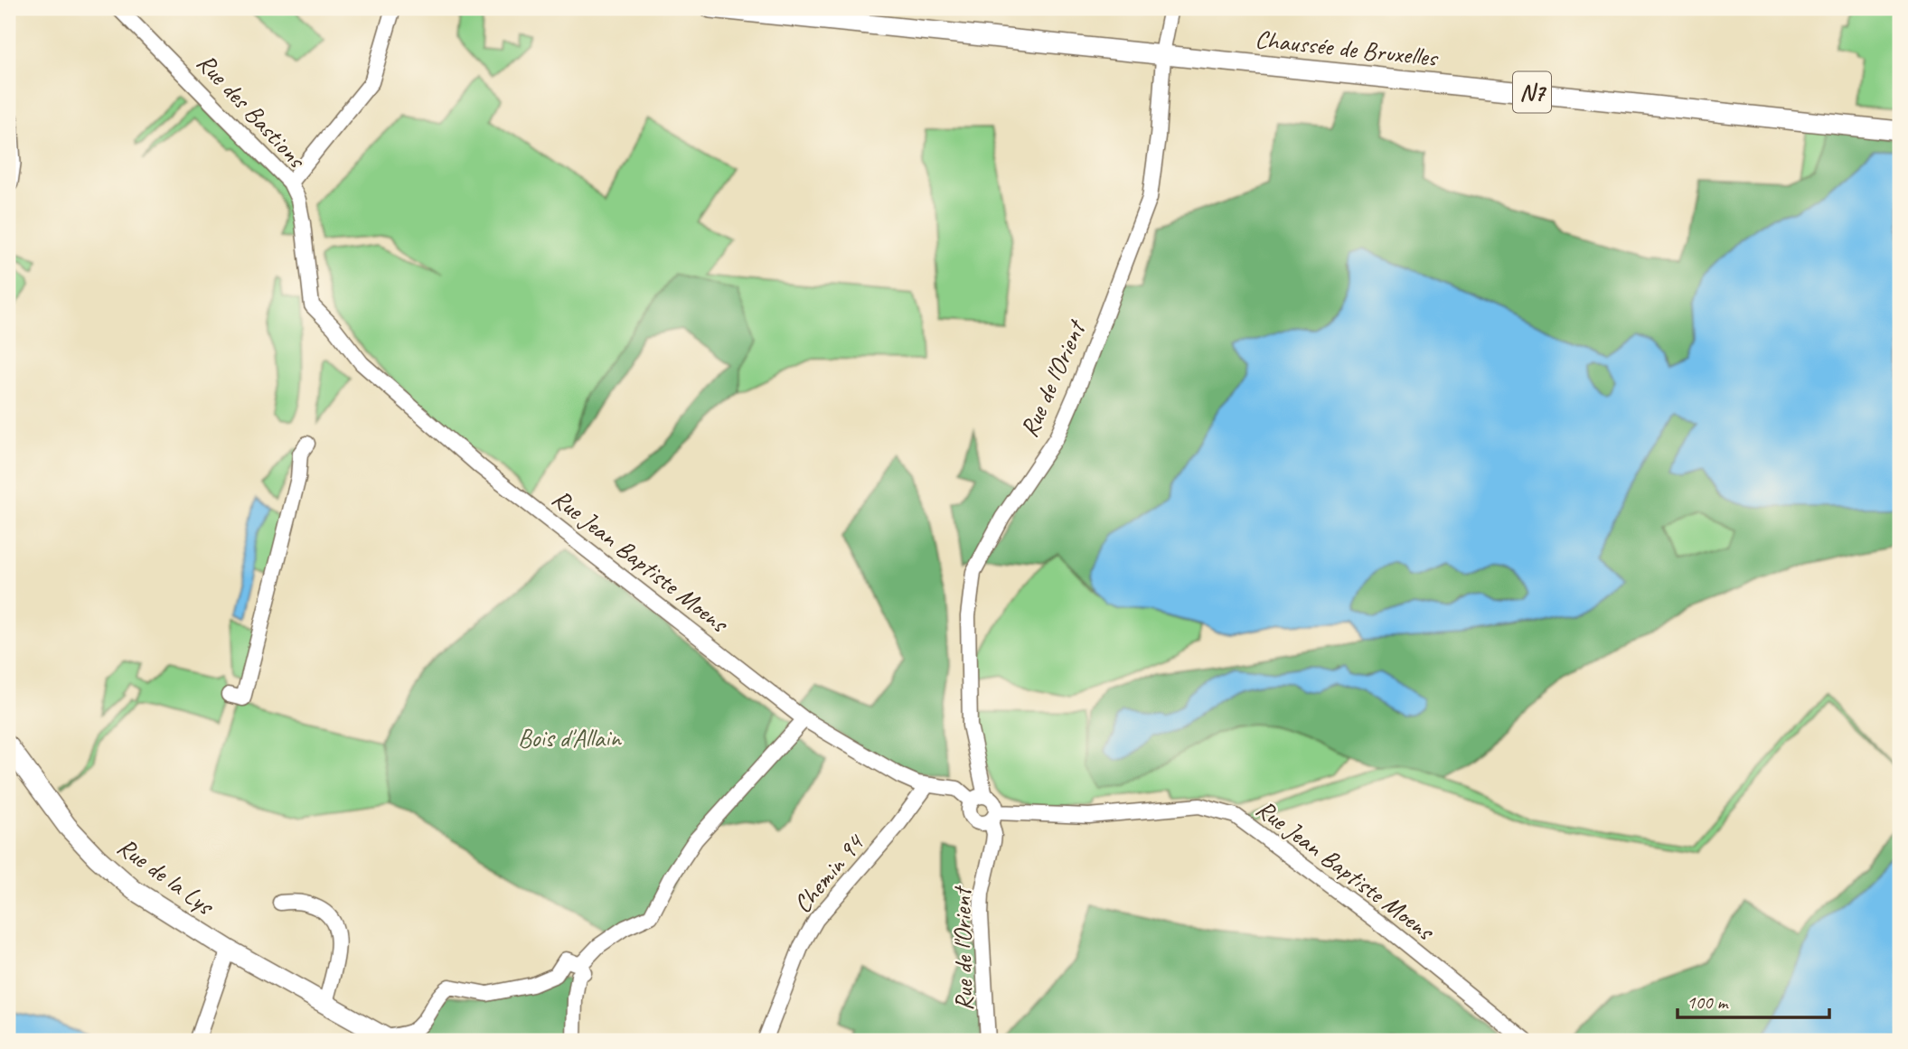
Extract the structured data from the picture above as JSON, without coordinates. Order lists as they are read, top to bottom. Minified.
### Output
{"streets":{"main road":["Chaussée de Bruxelles","N7","Rue de la Lys"],"street":["Rue des Bastions","Rue de l'Orient","Rue Jean Baptiste Moens","Chemin 94"]},"crossings":[["Chaussée de Bruxelles","Rue de l'Orient"],["Rue des Bastions","Rue Jean Baptiste Moens"],["Rue de l'Orient","Rue Jean Baptiste Moens"],["Rue Jean Baptiste Moens","Chemin 94"]],"parks":["Bois d'Allain"],"scale_bar":"100 m"}
